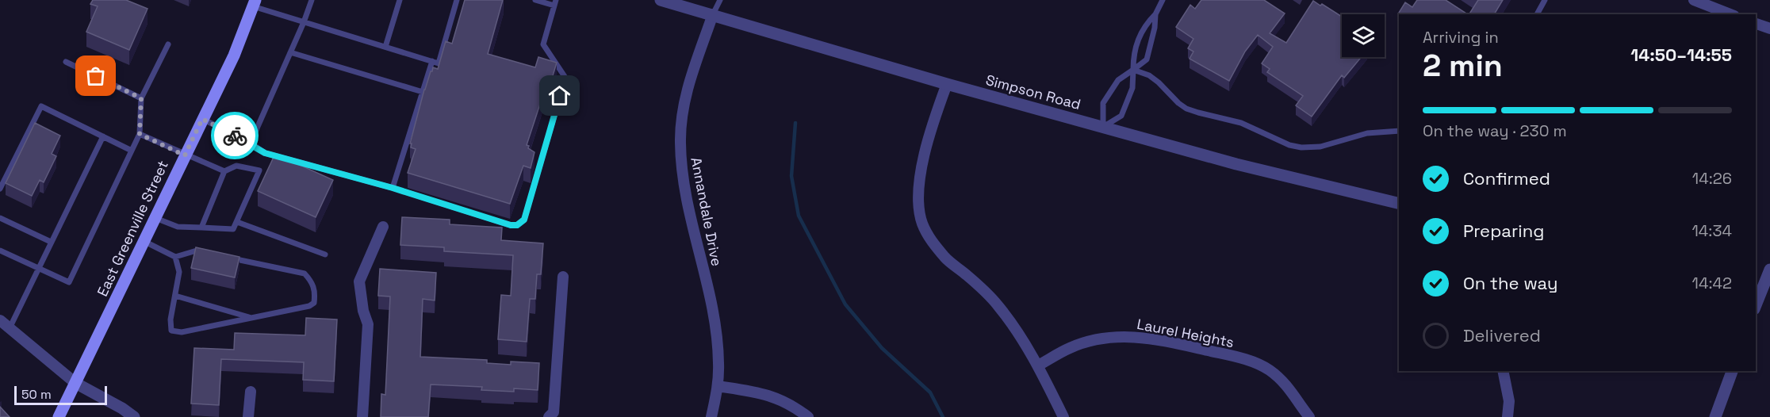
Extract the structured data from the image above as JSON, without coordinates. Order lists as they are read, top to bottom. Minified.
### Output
{"streets":{"main road":["East Greenville Street"],"street":["Simpson Road","Annandale Drive","Laurel Heights"]},"crossings":[["Simpson Road","Annandale Drive"]],"scale_bar":"50 m","page":{"heading":["2 min","Arriving in","14:50–14:55"],"bar":"On the way · 230 m","list":[["Confirmed","14:26"],["Preparing","14:34"],["On the way","14:42"],"Delivered"],"scale":"50 m"}}
